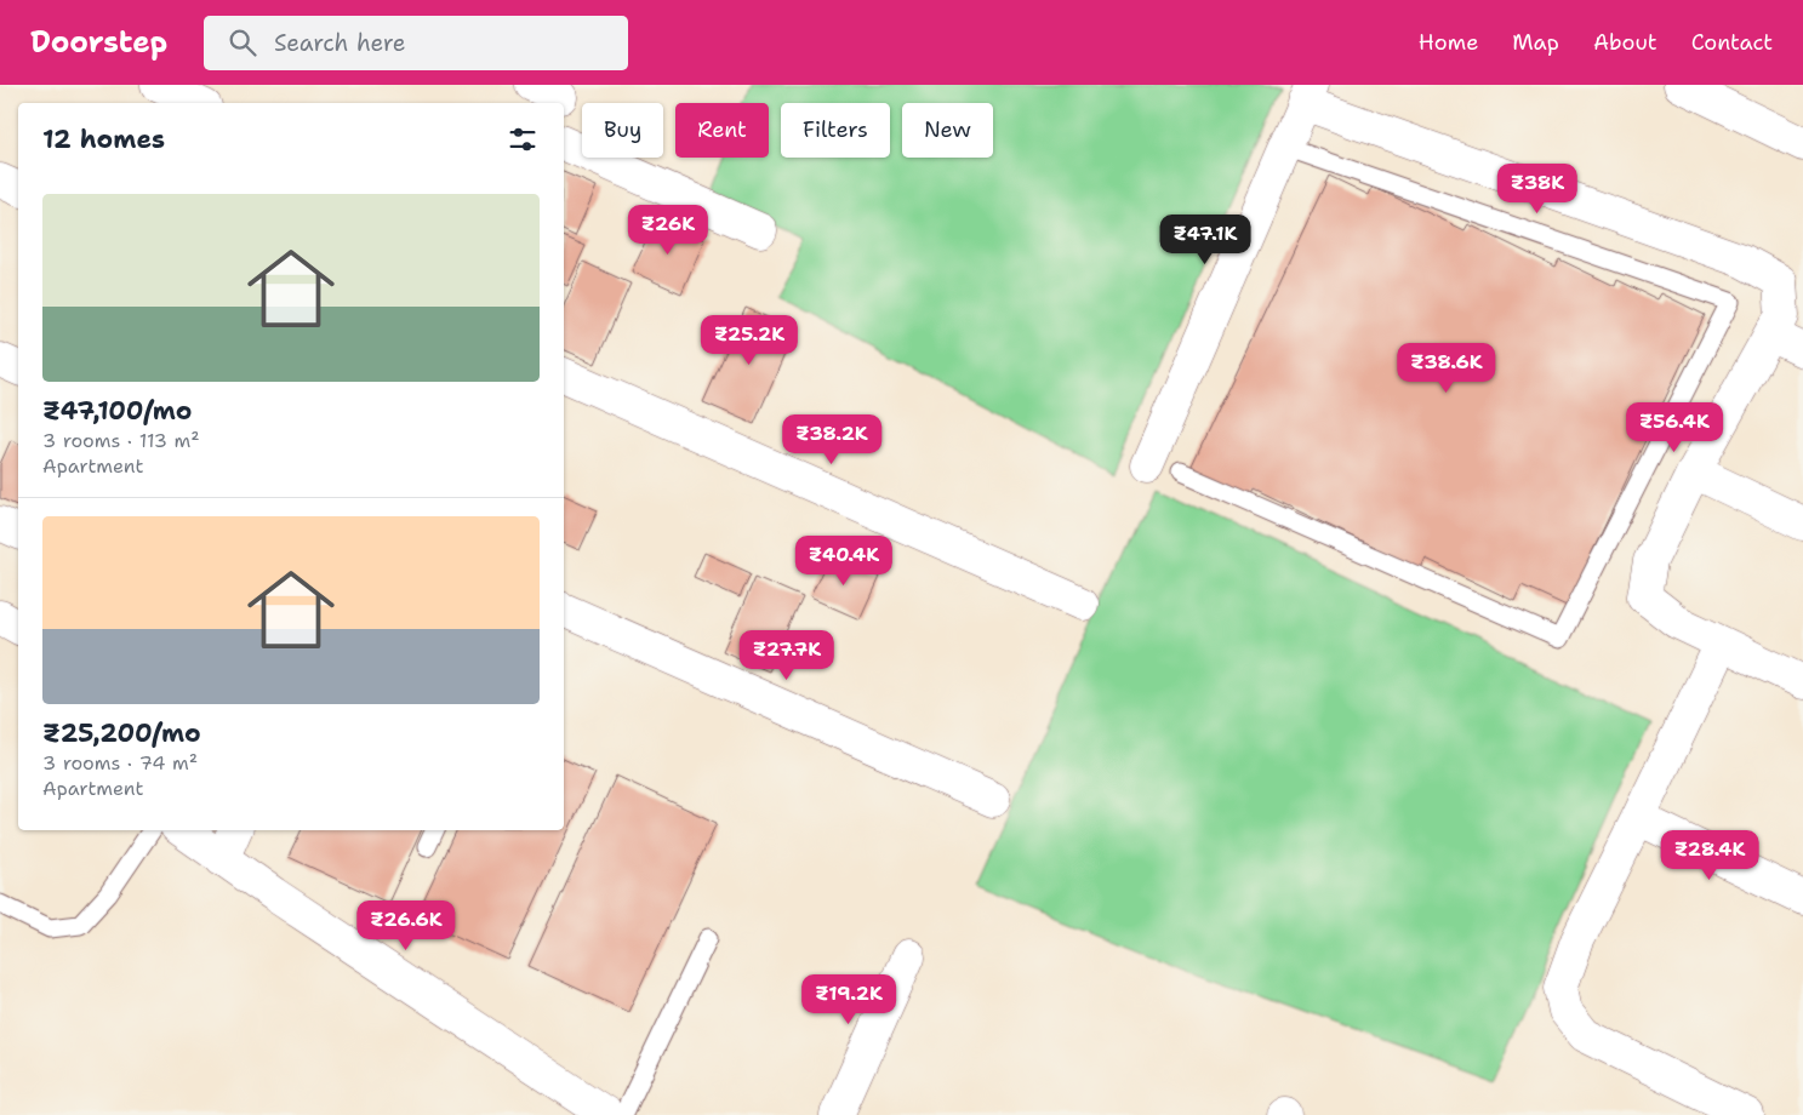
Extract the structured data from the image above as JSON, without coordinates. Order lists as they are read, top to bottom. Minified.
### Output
{"page":{"header":"Doorstep","search":"Search here","nav":["Home","Map","About","Contact"],"chip":["Buy","Rent","Filters","New"],"heading":"12 homes","price":["₹38K","₹26K","₹47.1K","₹25.2K","₹38.6K","₹56.4K","₹38.2K","₹40.4K","₹27.7K","₹28.4K","₹26.6K","₹19.2K"],"list":[{"name":"₹47,100/mo","note":"3 rooms · 113 m² · Apartment"},{"name":"₹25,200/mo","note":"3 rooms · 74 m² · Apartment"}]}}
